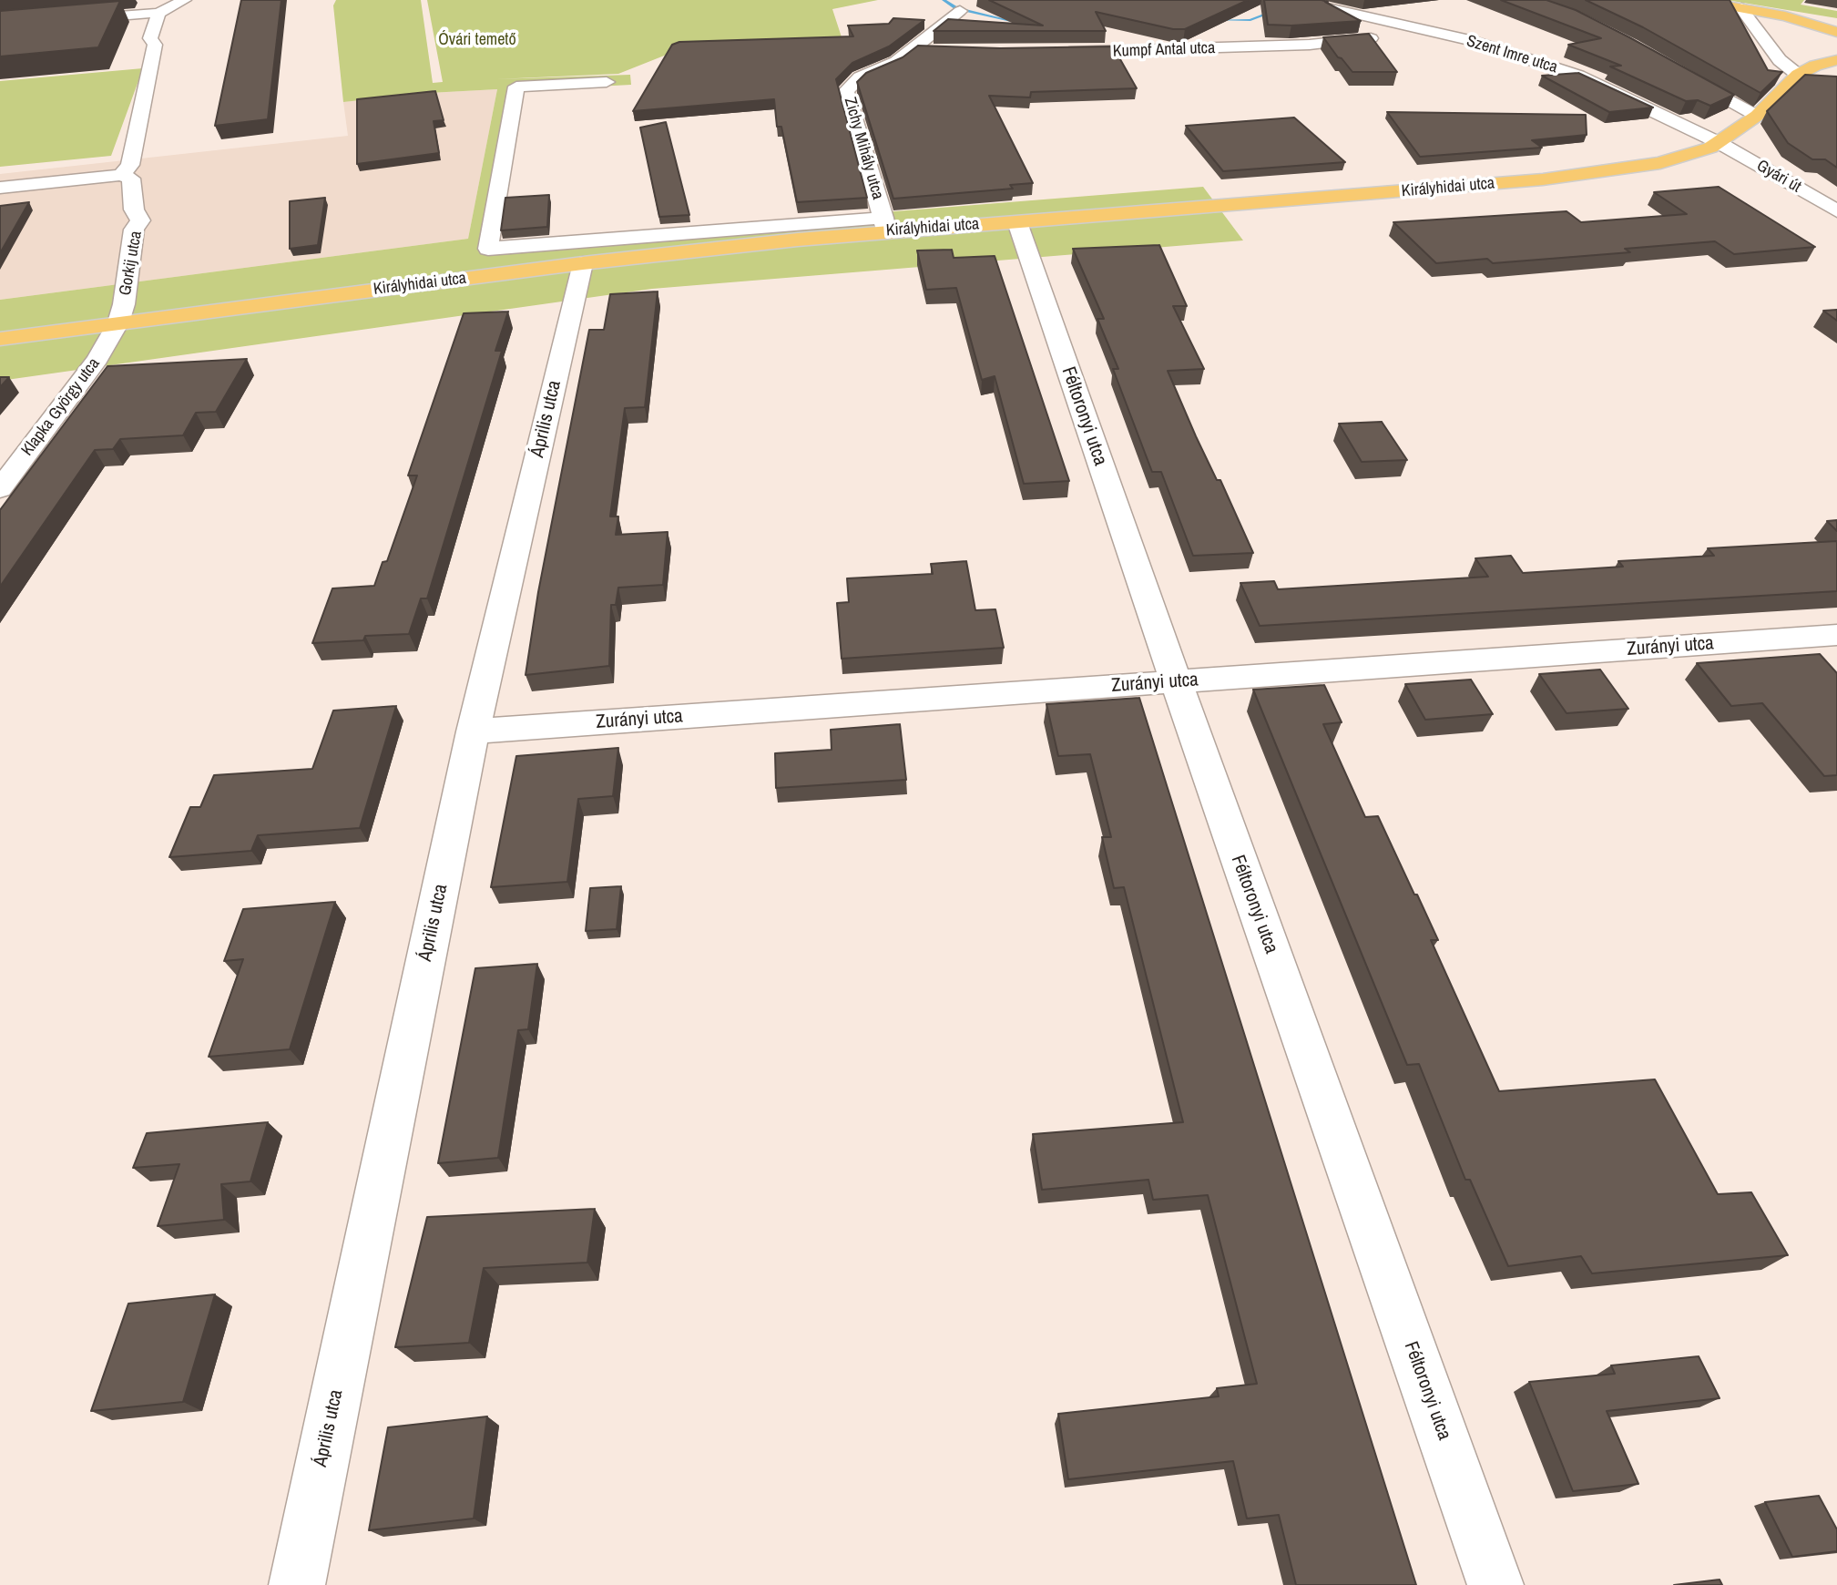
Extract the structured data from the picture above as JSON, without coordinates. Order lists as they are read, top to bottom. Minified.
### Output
{"streets":{"main road":["Királyhidai utca"],"street":["Kumpf Antal utca","Szent Imre utca","Zichy Mihály utca","Gyári út","Gorkij utca","Klapka György utca","Féltoronyi utca","Április utca","Zurányi utca"]},"crossings":[["Kumpf Antal utca","Szent Imre utca"],["Szent Imre utca","Gyári út"],["Szent Imre utca","Királyhidai utca"],["Zichy Mihály utca","Királyhidai utca"],["Gyári út","Királyhidai utca"],["Királyhidai utca","Gorkij utca"],["Királyhidai utca","Klapka György utca"],["Királyhidai utca","Féltoronyi utca"],["Királyhidai utca","Április utca"],["Gorkij utca","Klapka György utca"],["Féltoronyi utca","Zurányi utca"],["Április utca","Zurányi utca"]],"parks":["Óvári temető"]}
